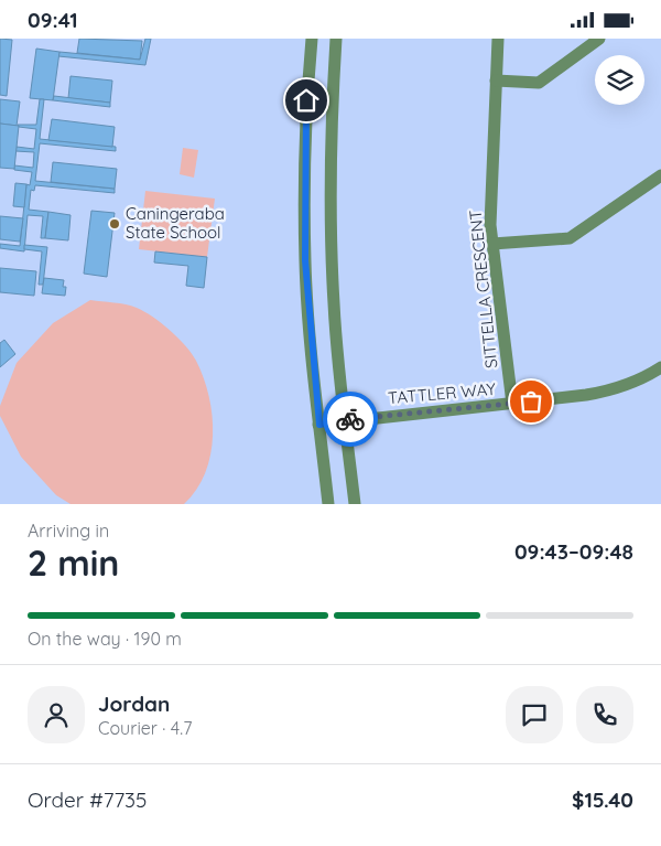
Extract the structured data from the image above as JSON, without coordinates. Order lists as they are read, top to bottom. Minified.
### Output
{"streets":{"street":["SITTELLA CRESCENT","TATTLER WAY"]},"crossings":[["SITTELLA CRESCENT","TATTLER WAY"]],"places":["Caningeraba State School"],"page":{"status":"09:41","heading":["2 min","Arriving in","09:43–09:48"],"panel":["Jordan","Courier · 4.7","Order #7735","$15.40"],"bar":"On the way · 190 m"}}
